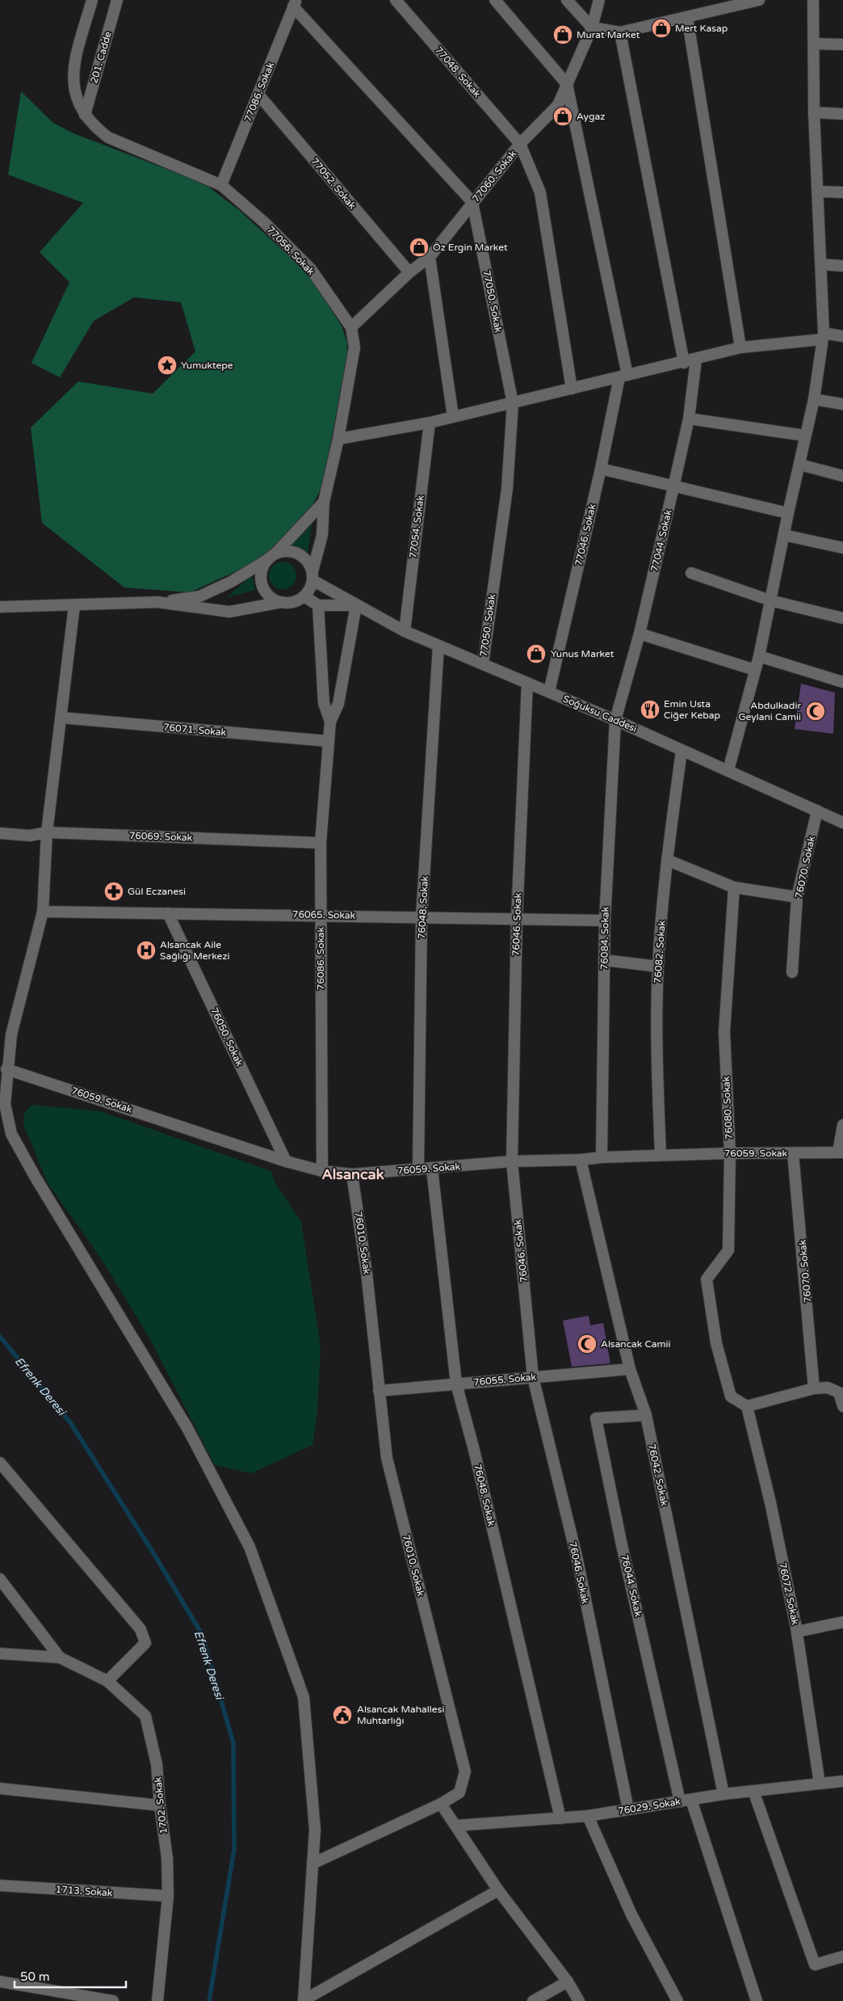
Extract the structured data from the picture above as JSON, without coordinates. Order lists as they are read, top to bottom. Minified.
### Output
{"streets":{"street":["201. Cadde","77048. Sokak","77086. Sokak","77060. Sokak","77052. Sokak","77056. Sokak","77050. Sokak","77054. Sokak","77046. Sokak","77044. Sokak","Soğuksu Caddesi","76071. Sokak","76069. Sokak","76070. Sokak","76048. Sokak","76065. Sokak","76046. Sokak","76084. Sokak","76082. Sokak","76086. Sokak","76050. Sokak","76059. Sokak","76080. Sokak","76010. Sokak","76055. Sokak","76042. Sokak","76044. Sokak","76072. Sokak","1702. Sokak","76029. Sokak","1713. Sokak"]},"crossings":[["201. Cadde","77056. Sokak"],["77048. Sokak","77060. Sokak"],["77086. Sokak","77052. Sokak"],["77086. Sokak","77056. Sokak"],["77060. Sokak","77052. Sokak"],["77060. Sokak","77056. Sokak"],["77060. Sokak","77050. Sokak"],["77056. Sokak","Soğuksu Caddesi"],["77050. Sokak","Soğuksu Caddesi"],["77054. Sokak","Soğuksu Caddesi"],["77046. Sokak","Soğuksu Caddesi"],["77044. Sokak","Soğuksu Caddesi"],["77044. Sokak","76084. Sokak"],["Soğuksu Caddesi","76070. Sokak"],["Soğuksu Caddesi","76048. Sokak"],["Soğuksu Caddesi","76046. Sokak"],["Soğuksu Caddesi","76084. Sokak"],["Soğuksu Caddesi","76082. Sokak"],["Soğuksu Caddesi","76086. Sokak"],["76071. Sokak","76086. Sokak"],["76069. Sokak","76086. Sokak"],["76070. Sokak","76059. Sokak"],["76048. Sokak","76065. Sokak"],["76048. Sokak","76059. Sokak"],["76048. Sokak","76055. Sokak"],["76048. Sokak","76029. Sokak"],["76065. Sokak","76046. Sokak"],["76065. Sokak","76084. Sokak"],["76065. Sokak","76086. Sokak"],["76065. Sokak","76050. Sokak"],["76046. Sokak","76059. Sokak"],["76046. Sokak","76055. Sokak"],["76046. Sokak","76029. Sokak"],["76084. Sokak","76059. Sokak"],["76082. Sokak","76059. Sokak"],["76086. Sokak","76059. Sokak"],["76050. Sokak","76059. Sokak"],["76059. Sokak","76080. Sokak"],["76059. Sokak","76010. Sokak"],["76059. Sokak","76042. Sokak"],["76080. Sokak","76072. Sokak"],["76010. Sokak","76055. Sokak"],["76055. Sokak","76042. Sokak"],["76042. Sokak","76044. Sokak"],["76042. Sokak","76029. Sokak"],["76044. Sokak","76029. Sokak"],["76072. Sokak","76029. Sokak"],["1702. Sokak","1713. Sokak"]],"districts":["Alsancak"],"water":["Efrenk Deresi"],"places":{"shop":["Mert Kasap","Murat Market","Aygaz","Öz Ergin Market","Yunus Market"],"place":["Yumuktepe"],"restaurant":["Emin Usta Ciğer Kebap"],"mosque":["Abdulkadir Geylani Camii","Alsancak Camii"],"pharmacy":["Gül Eczanesi"],"hospital":["Alsancak Aile Sağlığı Merkezi"],"public building":["Alsancak Mahallesi Muhtarlığı"]},"scale_bar":"50 m"}
